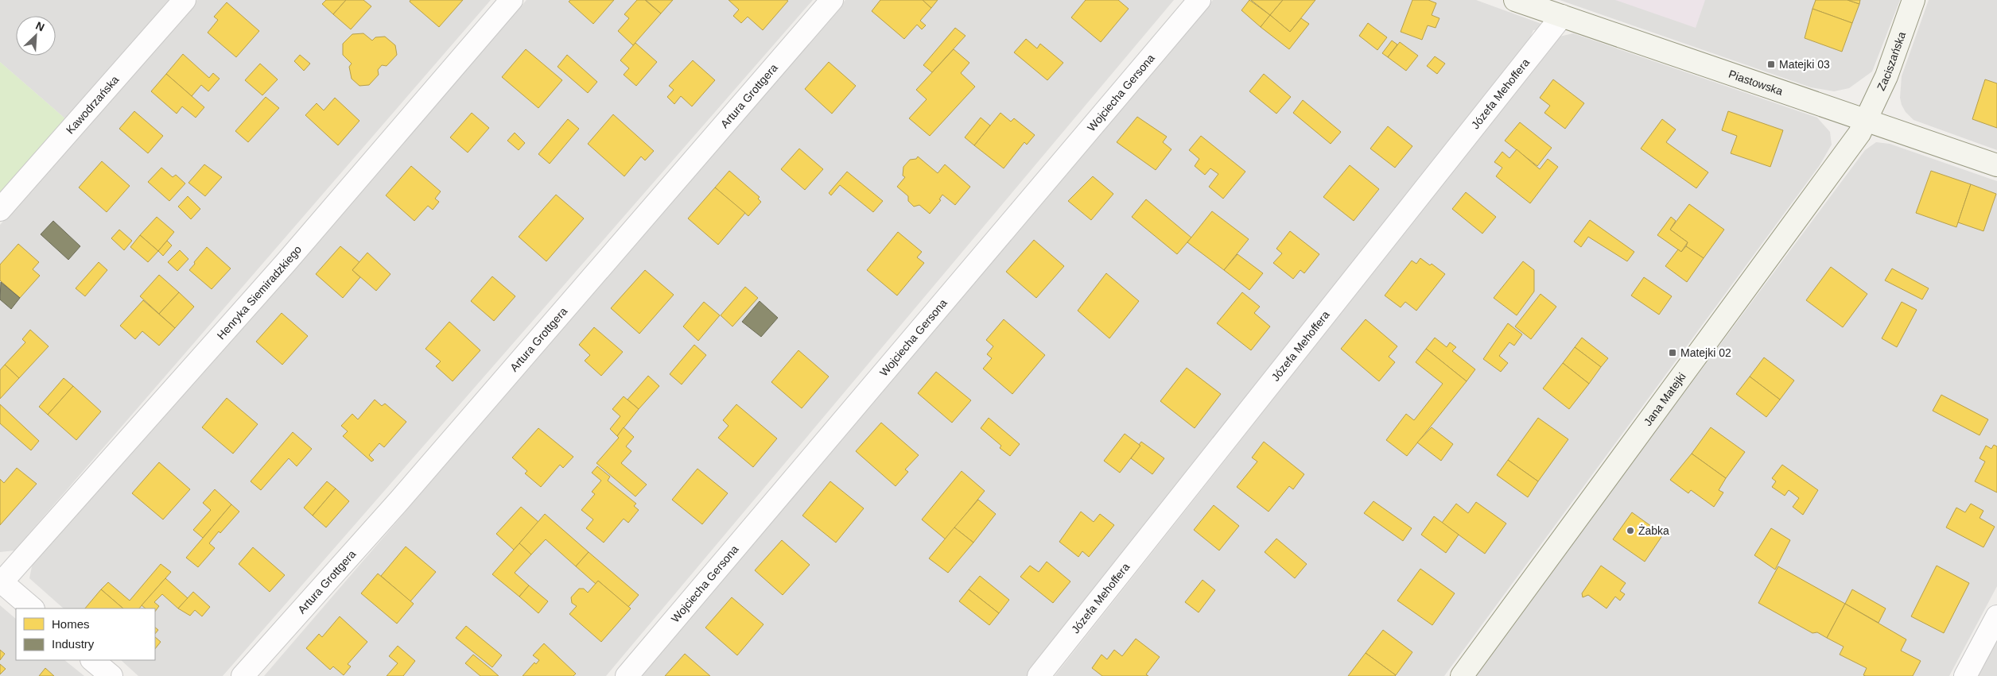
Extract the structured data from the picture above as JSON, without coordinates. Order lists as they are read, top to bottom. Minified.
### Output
{"streets":{"street":["Zaciszańska","Piastowska","Wojciecha Gersona","Józefa Mehoffera","Artura Grottgera","Kawodrzańska","Henryka Siemiradzkiego","Jana Matejki"]},"crossings":[["Zaciszańska","Piastowska"],["Zaciszańska","Jana Matejki"],["Piastowska","Józefa Mehoffera"],["Piastowska","Jana Matejki"]],"places":{"transit":["Matejki 03","Matejki 02"],"other":["Żabka"]},"legend":["Homes","Industry"],"north":"top right"}
